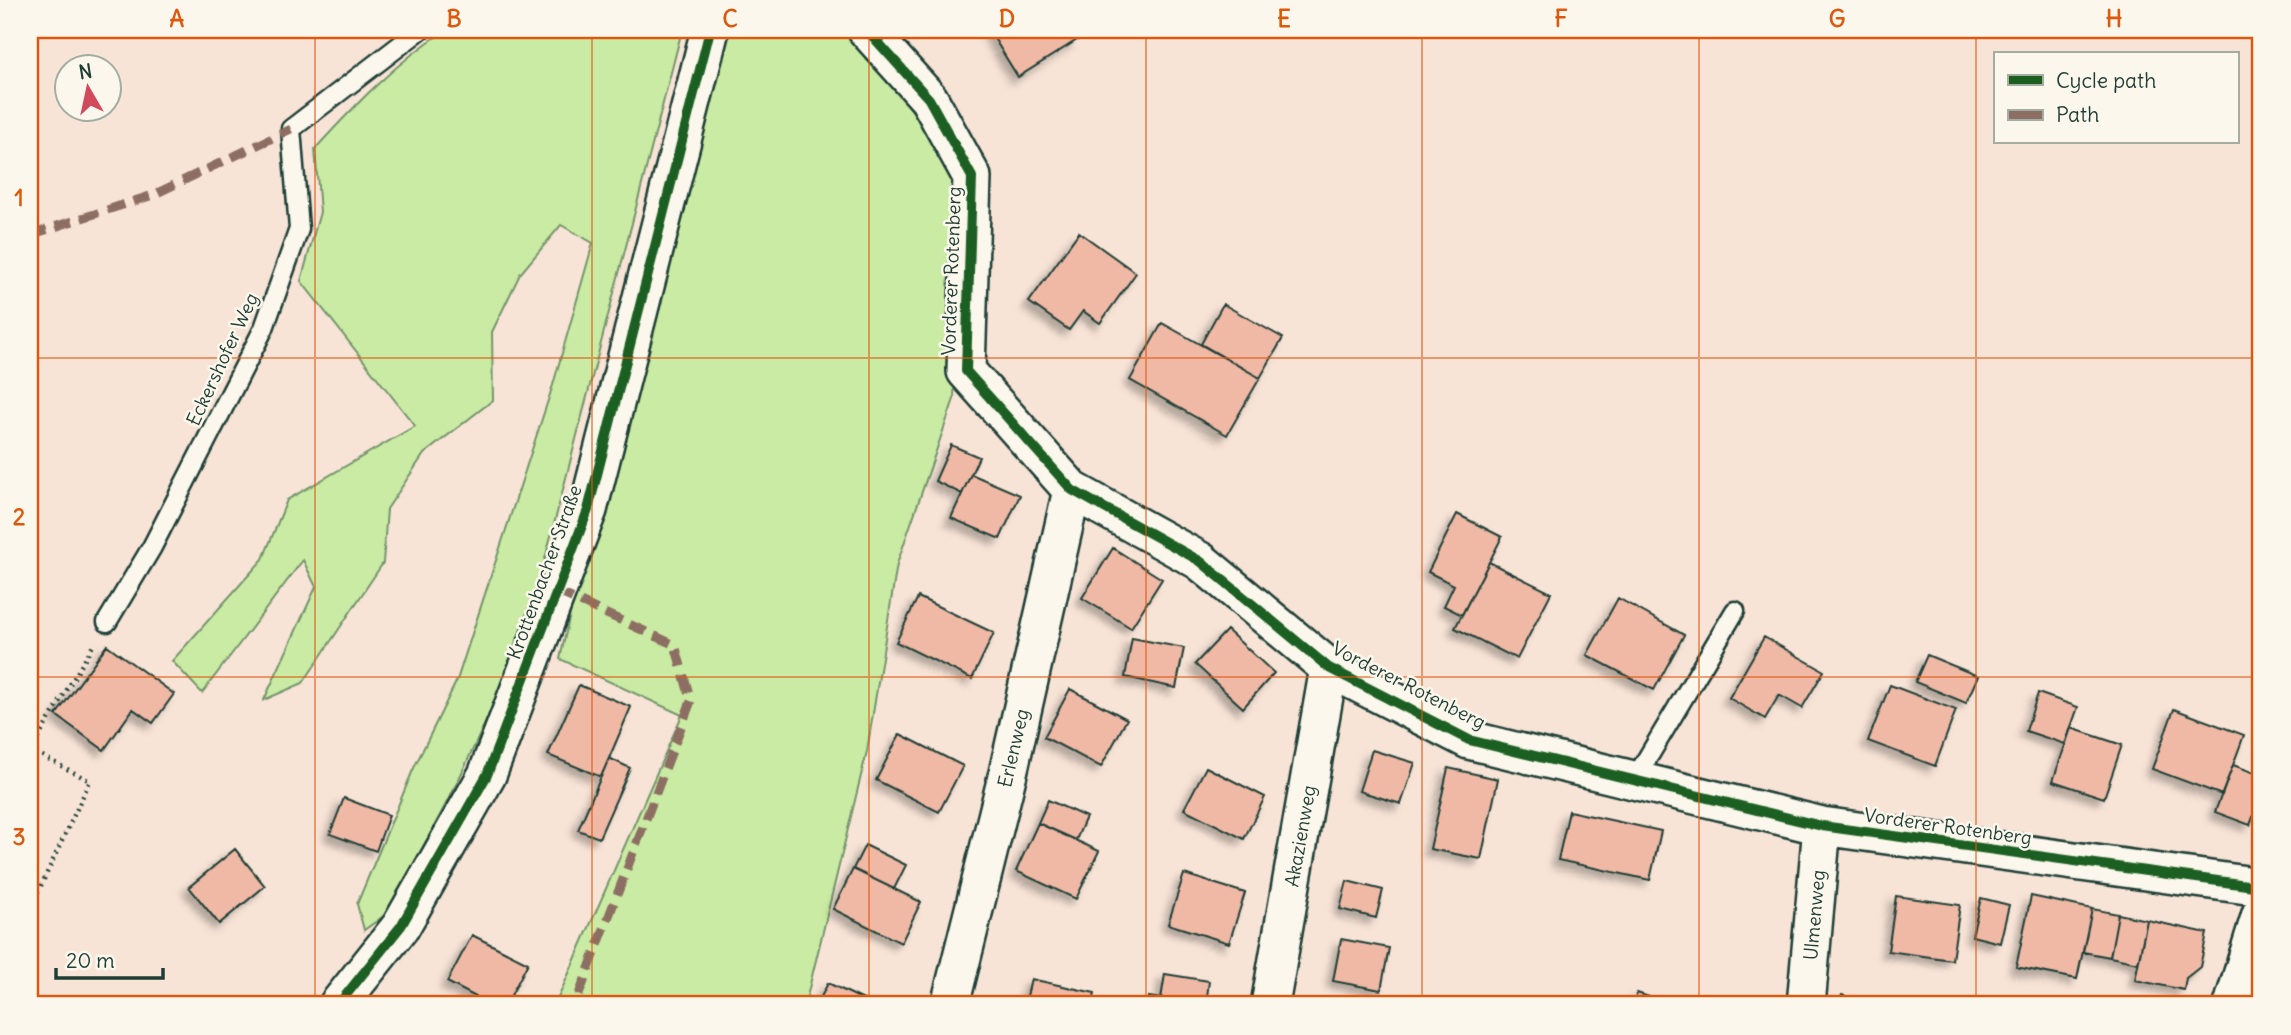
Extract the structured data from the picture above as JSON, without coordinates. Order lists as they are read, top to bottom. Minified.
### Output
{"streets":{"street":["Vorderer Rotenberg","Krottenbacher Straße","Erlenweg","Akazienweg","Ulmenweg"],"lane":["Eckershofer Weg"]},"crossings":[["Vorderer Rotenberg","Erlenweg"],["Vorderer Rotenberg","Akazienweg"],["Vorderer Rotenberg","Ulmenweg"]],"legend":["Cycle path","Path"],"scale_bar":"20 m","north":"top","grid":{"columns":["A","B","C","D","E","F","G","H"],"rows":["1","2","3"]}}
